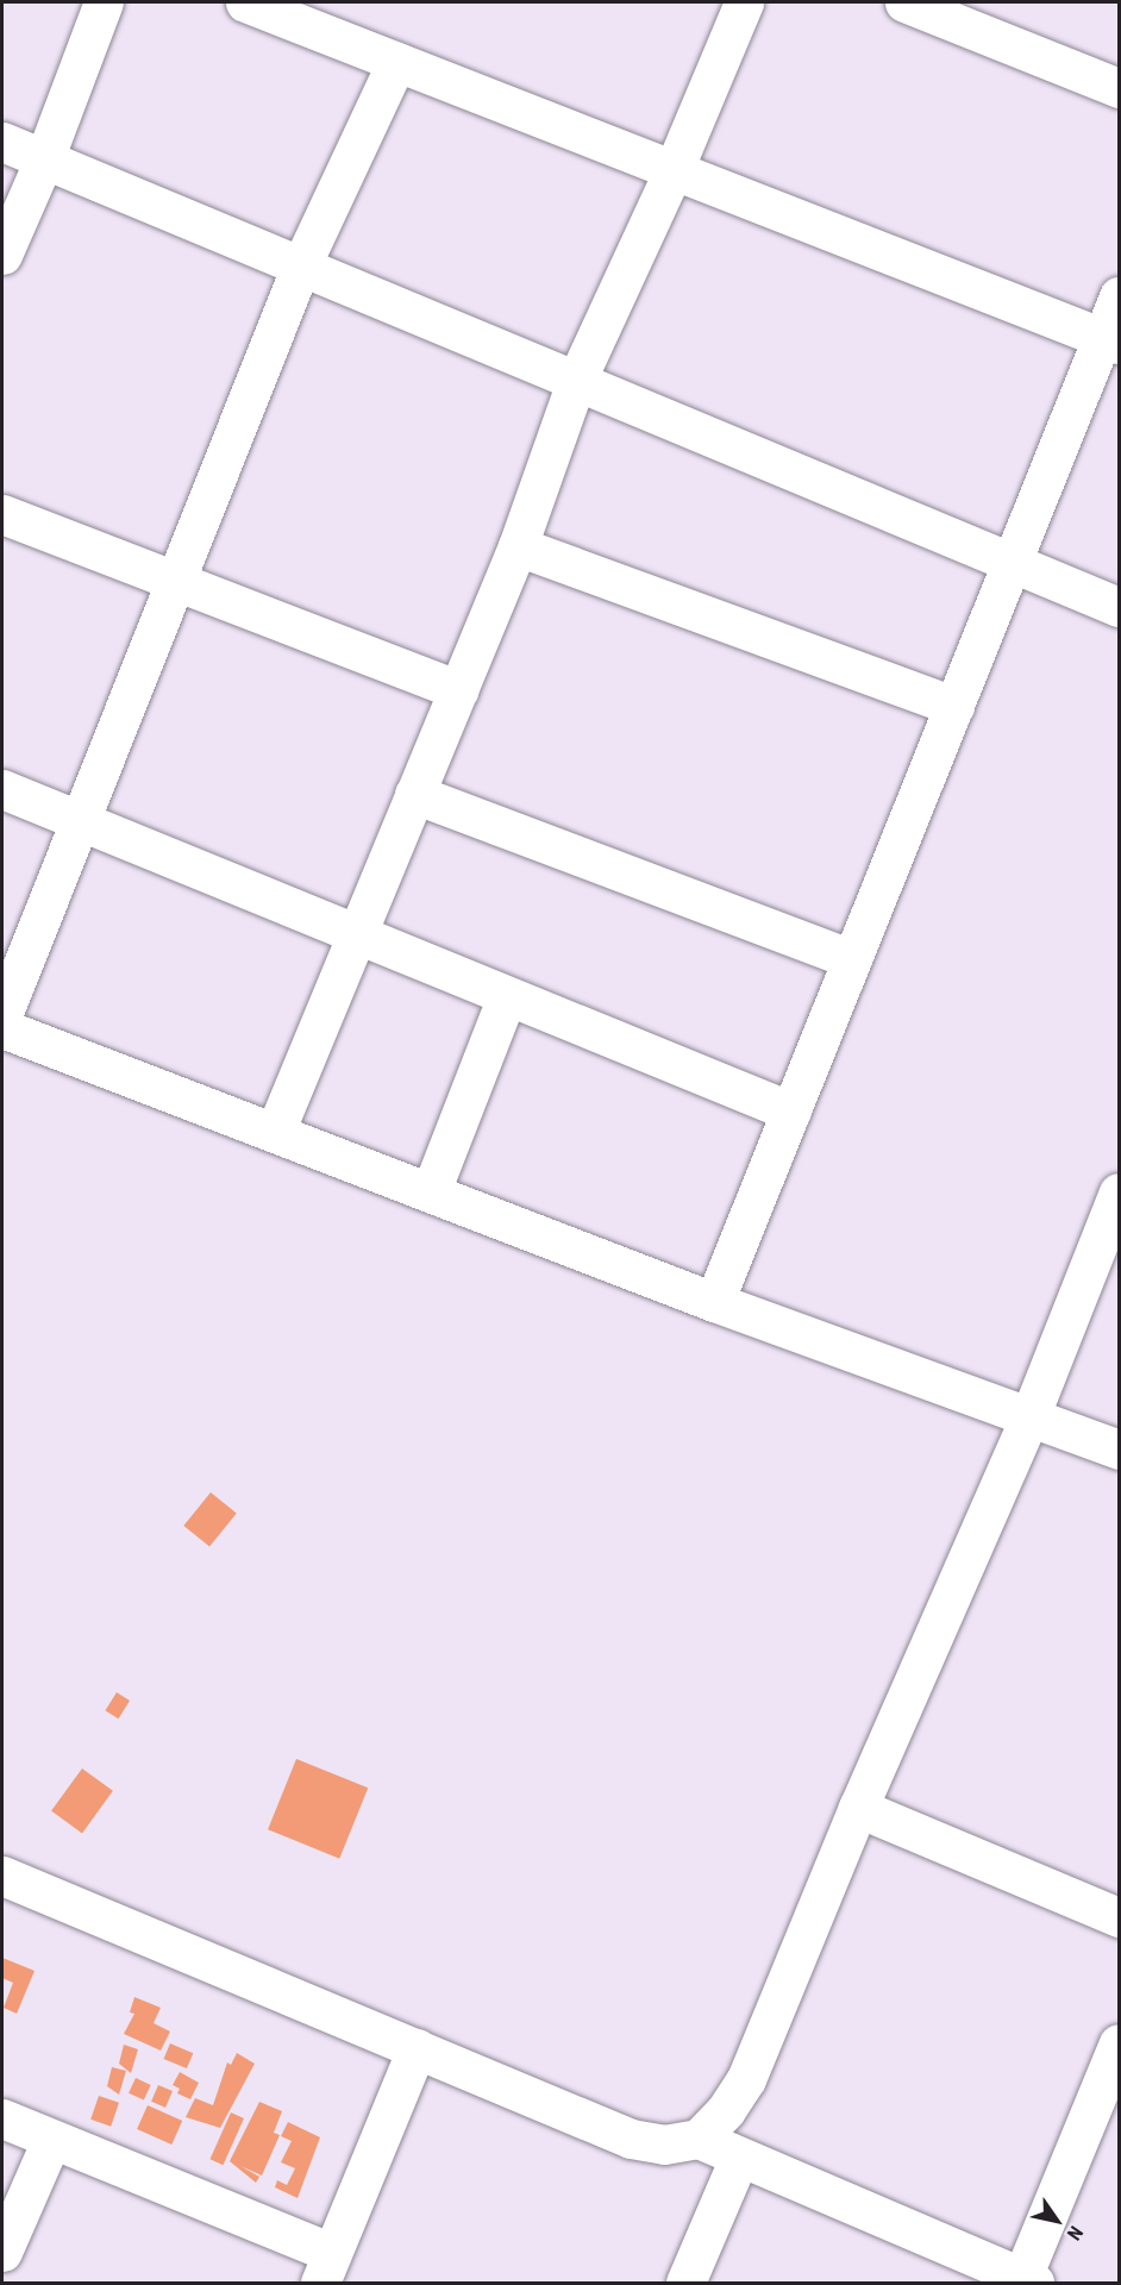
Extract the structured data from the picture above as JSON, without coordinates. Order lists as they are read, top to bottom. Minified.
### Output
{"north":"bottom right"}
